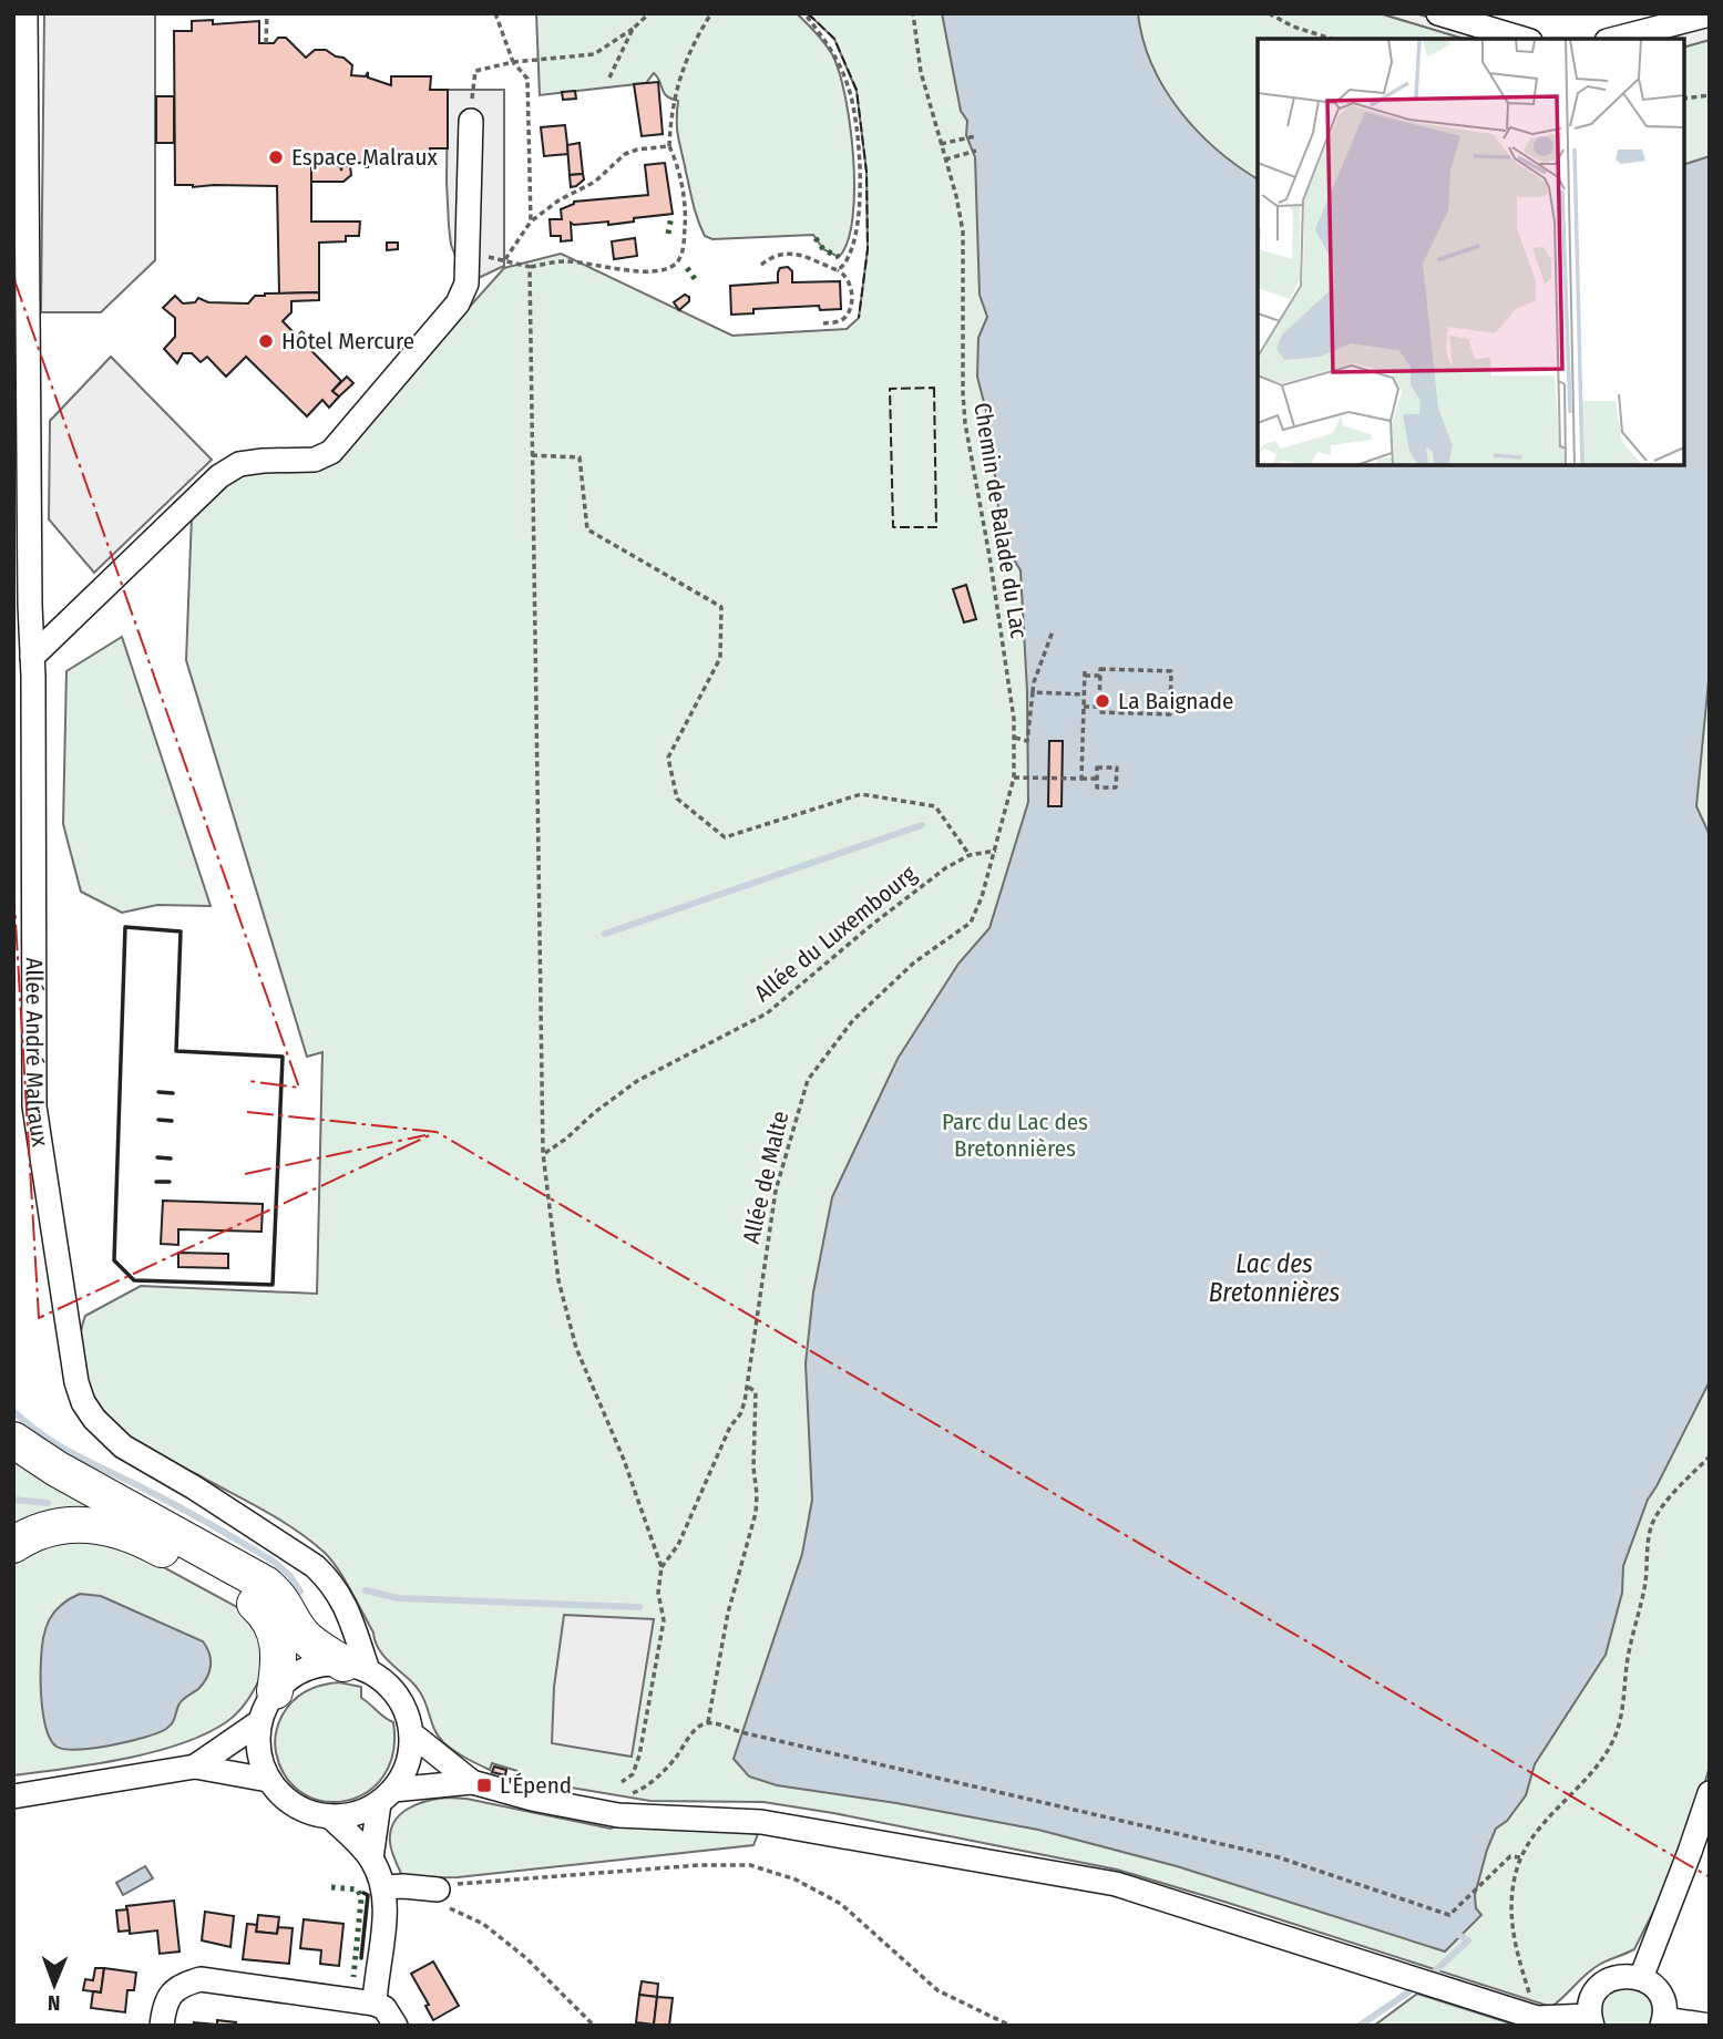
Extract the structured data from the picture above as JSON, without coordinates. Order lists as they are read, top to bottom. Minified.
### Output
{"streets":{"street":["Allée André Malraux"],"path":["Chemin de Balade du Lac","Allée du Luxembourg","Allée de Malte"]},"crossings":[["Chemin de Balade du Lac","Allée du Luxembourg"],["Chemin de Balade du Lac","Allée de Malte"],["Allée du Luxembourg","Allée de Malte"]],"water":["Lac des Bretonnières"],"parks":["Parc du Lac des Bretonnières"],"places":{"other":["Espace Malraux","Hôtel Mercure","La Baignade"],"transit":["L'Épend"]},"north":"bottom"}
